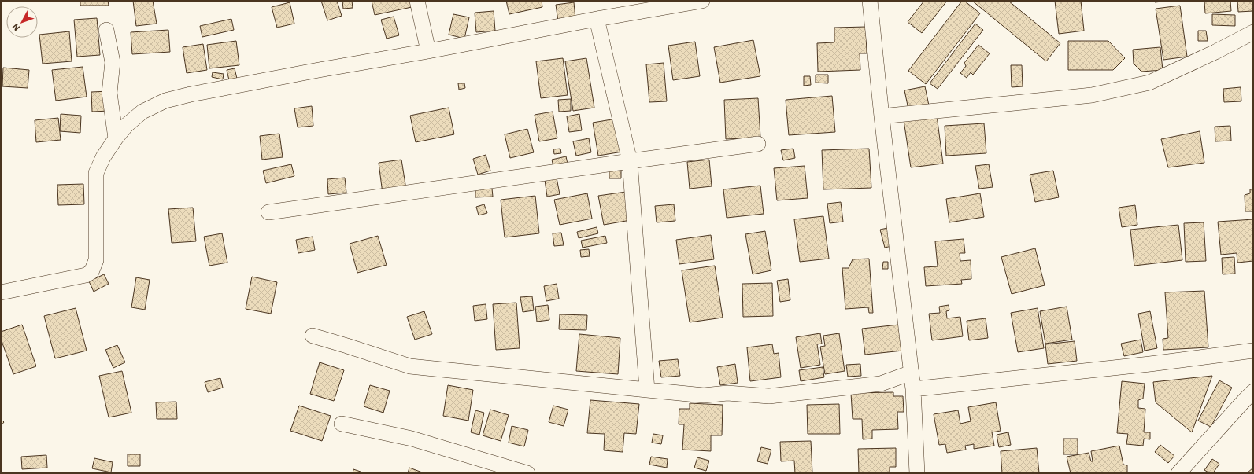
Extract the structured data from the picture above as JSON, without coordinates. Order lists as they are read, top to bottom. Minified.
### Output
{"north":"bottom left"}
